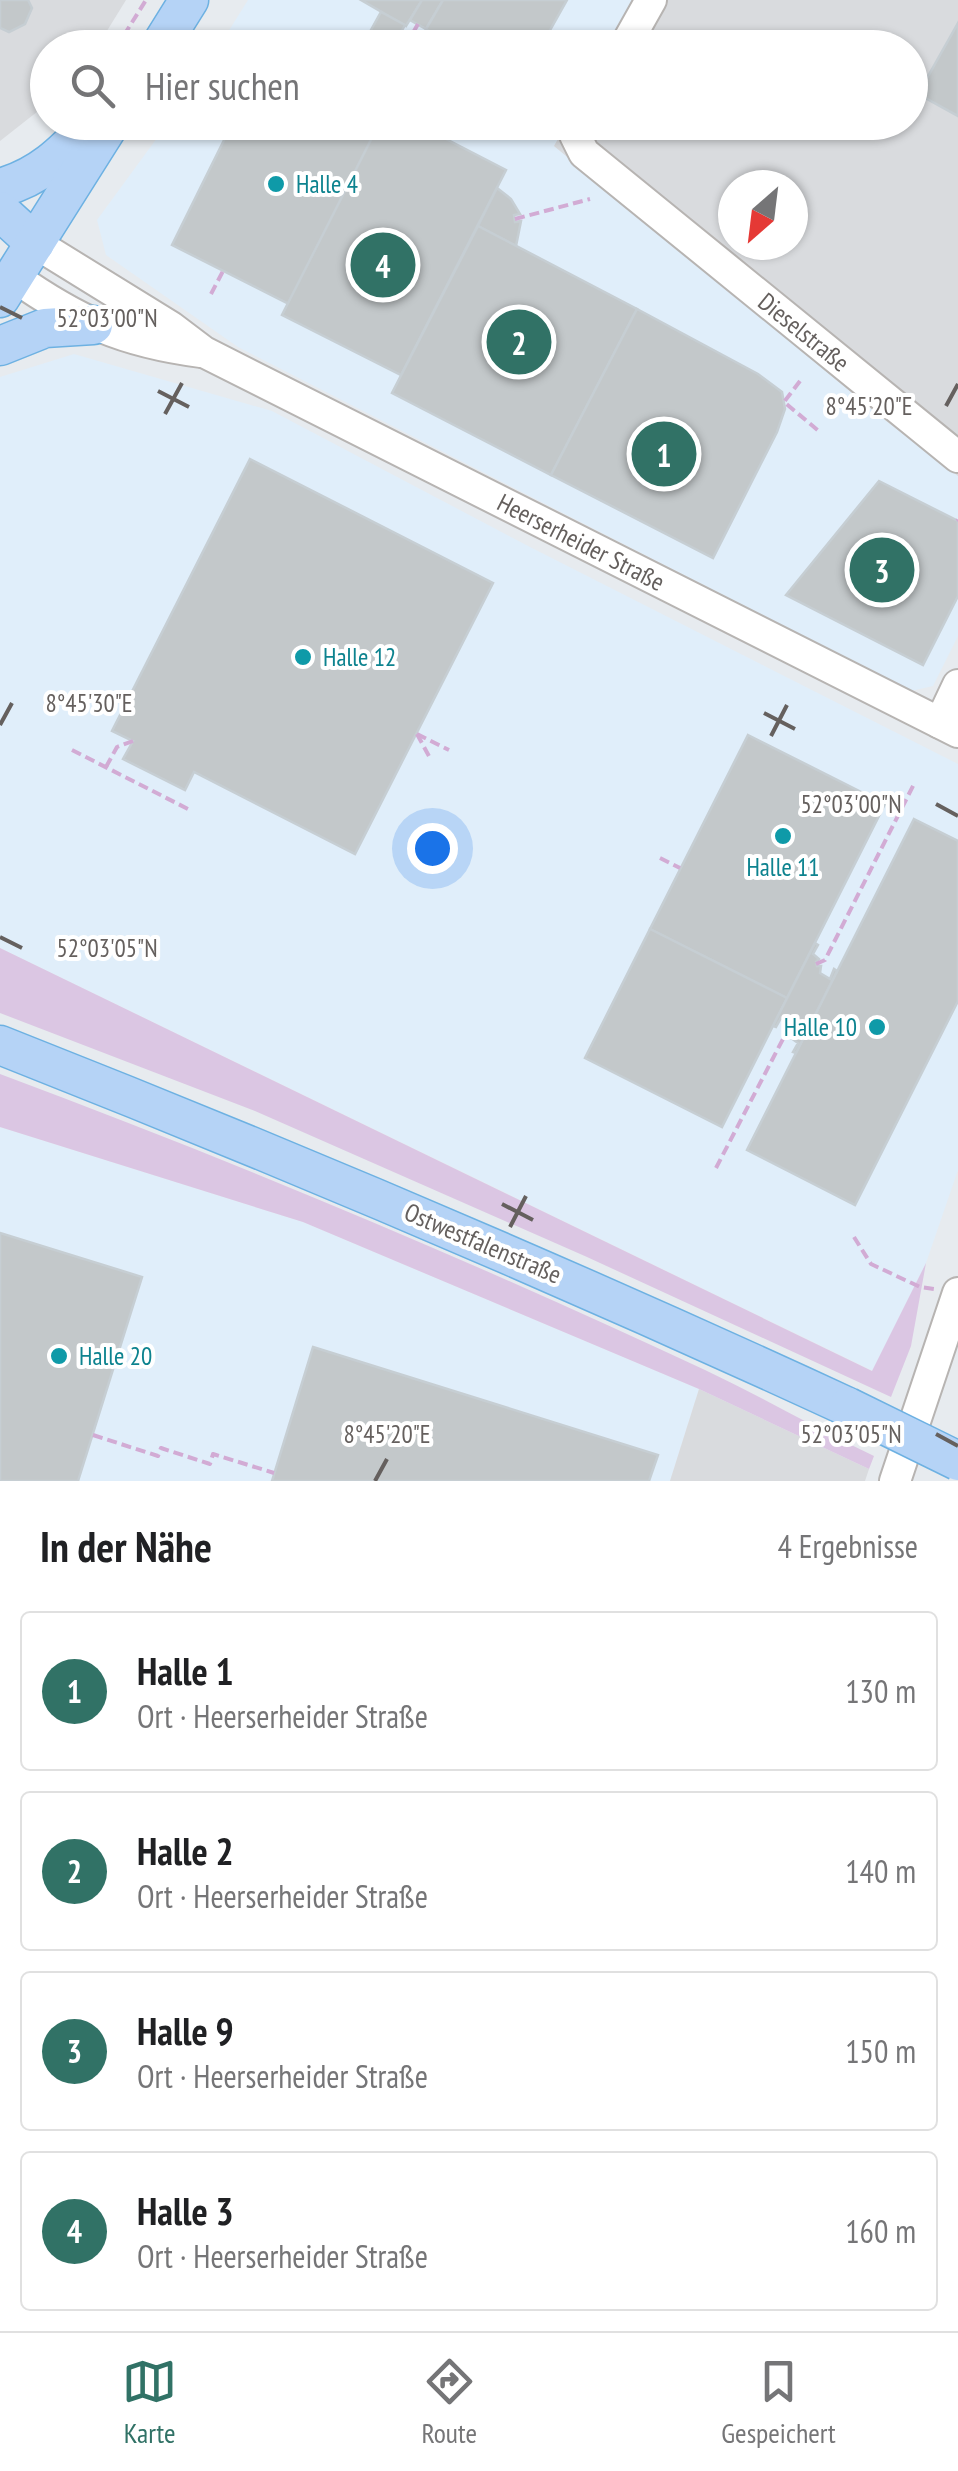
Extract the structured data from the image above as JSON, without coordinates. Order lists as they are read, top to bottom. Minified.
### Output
{"streets":{"main road":["Ostwestfalenstraße"],"street":["Dieselstraße","Heerserheider Straße"]},"places":["Halle 4","Halle 12","Halle 11","Halle 10","Halle 20"],"north":"bottom left","page":{"search":"Hier suchen","pins":["4","2","1","3"],"heading":["In der Nähe","4 Ergebnisse"],"list":[{"mark":"1","name":"Halle 1","note":"Ort · Heerserheider Straße","value":"130 m"},{"mark":"2","name":"Halle 2","note":"Ort · Heerserheider Straße","value":"140 m"},{"mark":"3","name":"Halle 9","note":"Ort · Heerserheider Straße","value":"150 m"},{"mark":"4","name":"Halle 3","note":"Ort · Heerserheider Straße","value":"160 m"}],"nav":["Karte","Route","Gespeichert"]},"coordinates":["52°03'00\"N","8°45'20\"E","8°45'30\"E","52°03'05\"N"]}
